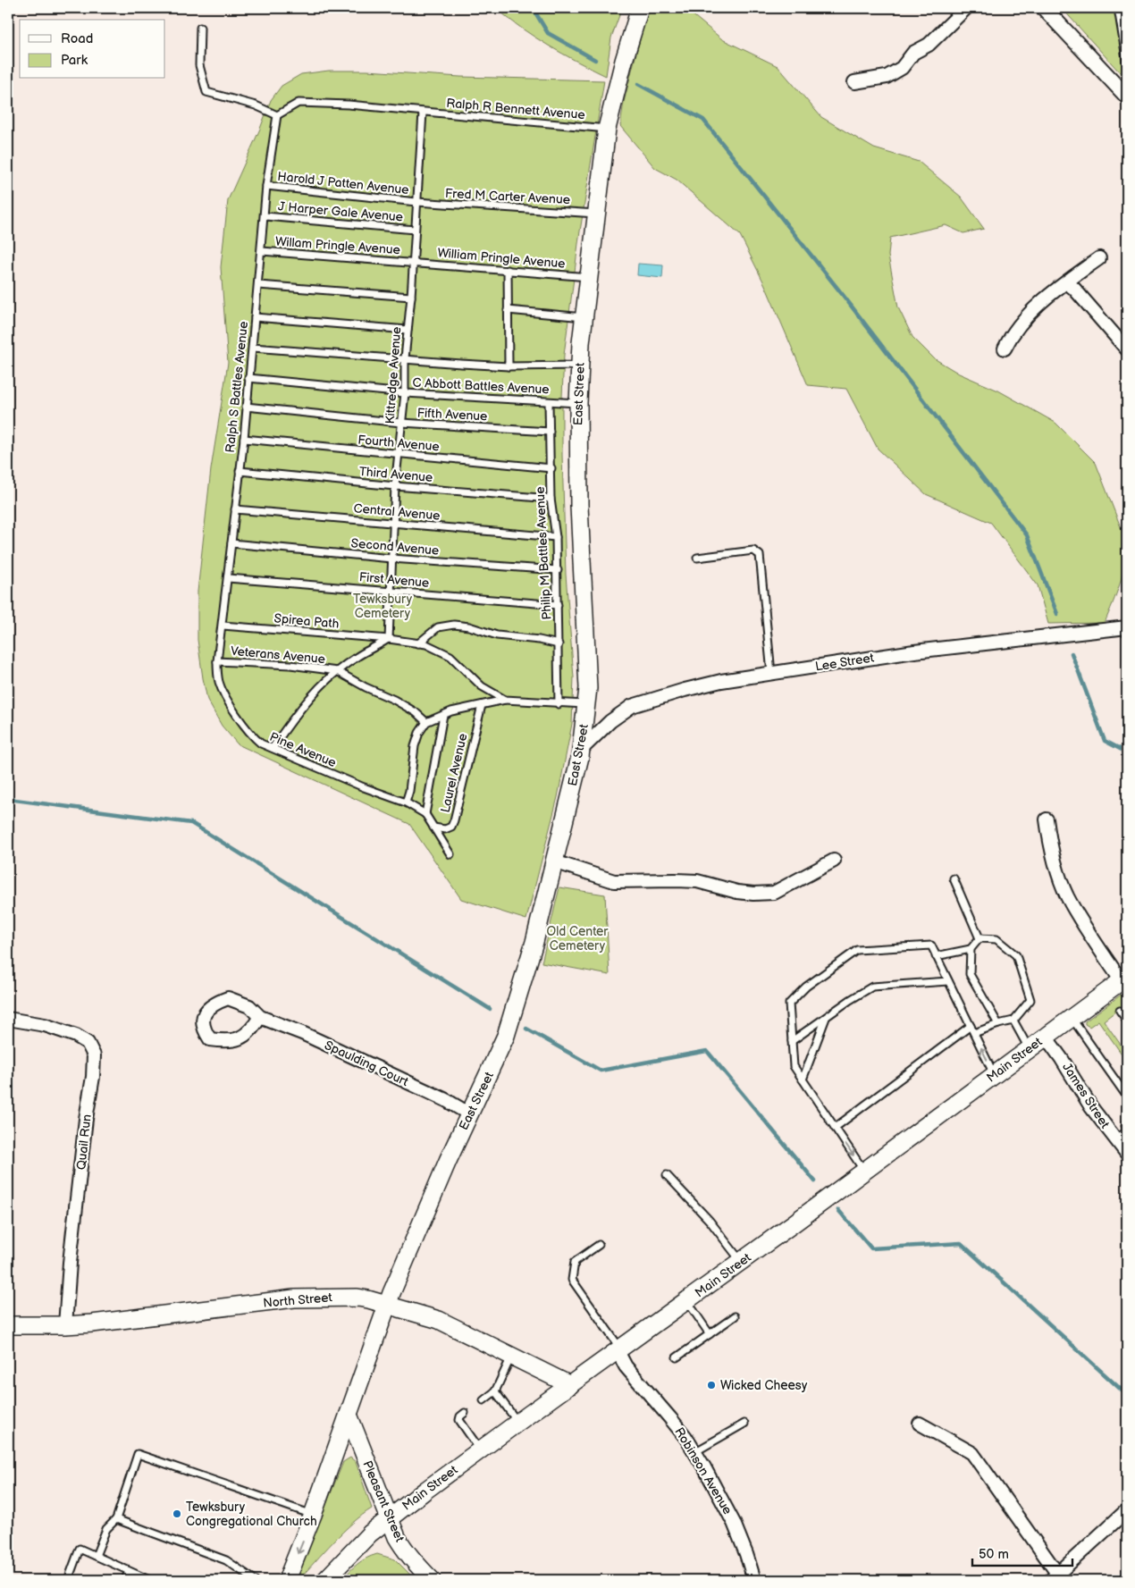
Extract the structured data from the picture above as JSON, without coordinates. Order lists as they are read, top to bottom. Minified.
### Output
{"streets":{"main road":["East Street","Main Street","North Street","Pleasant Street"],"street":["Lee Street","Spaulding Court","James Street","Quail Run","Robinson Avenue"],"lane":["Ralph R Bennett Avenue","Harold J Patten Avenue","Fred M Carter Avenue","J Harper Gale Avenue","Willam Pringle Avenue","William Pringle Avenue","Kittredge Avenue","C Abbott Battles Avenue","Ralph S Battles Avenue","Fifth Avenue","Fourth Avenue","Third Avenue","Central Avenue","Second Avenue","Philip M Battles Avenue","First Avenue","Spirea Path","Veterans Avenue","Pine Avenue","Laurel Avenue"]},"crossings":[["Ralph R Bennett Avenue","Kittredge Avenue"],["Ralph R Bennett Avenue","Ralph S Battles Avenue"],["Ralph R Bennett Avenue","East Street"],["Harold J Patten Avenue","Fred M Carter Avenue"],["Harold J Patten Avenue","Kittredge Avenue"],["Harold J Patten Avenue","Ralph S Battles Avenue"],["Fred M Carter Avenue","Kittredge Avenue"],["Fred M Carter Avenue","East Street"],["J Harper Gale Avenue","Kittredge Avenue"],["J Harper Gale Avenue","Ralph S Battles Avenue"],["Willam Pringle Avenue","William Pringle Avenue"],["Willam Pringle Avenue","Kittredge Avenue"],["Willam Pringle Avenue","Ralph S Battles Avenue"],["William Pringle Avenue","Kittredge Avenue"],["William Pringle Avenue","East Street"],["Kittredge Avenue","C Abbott Battles Avenue"],["Kittredge Avenue","Fifth Avenue"],["Kittredge Avenue","Fourth Avenue"],["Kittredge Avenue","Third Avenue"],["Kittredge Avenue","Central Avenue"],["Kittredge Avenue","Second Avenue"],["Kittredge Avenue","First Avenue"],["Kittredge Avenue","Spirea Path"],["C Abbott Battles Avenue","Ralph S Battles Avenue"],["C Abbott Battles Avenue","East Street"],["C Abbott Battles Avenue","Philip M Battles Avenue"],["Ralph S Battles Avenue","Fifth Avenue"],["Ralph S Battles Avenue","Fourth Avenue"],["Ralph S Battles Avenue","Third Avenue"],["Ralph S Battles Avenue","Central Avenue"],["Ralph S Battles Avenue","Second Avenue"],["Ralph S Battles Avenue","First Avenue"],["Ralph S Battles Avenue","Spirea Path"],["Ralph S Battles Avenue","Veterans Avenue"],["Ralph S Battles Avenue","Pine Avenue"],["East Street","Lee Street"],["East Street","Spaulding Court"],["East Street","North Street"],["East Street","Pleasant Street"],["Fifth Avenue","Philip M Battles Avenue"],["Fourth Avenue","Philip M Battles Avenue"],["Third Avenue","Philip M Battles Avenue"],["Central Avenue","Philip M Battles Avenue"],["Second Avenue","Philip M Battles Avenue"],["Philip M Battles Avenue","First Avenue"],["Veterans Avenue","Pine Avenue"],["Main Street","James Street"],["Main Street","North Street"],["Main Street","Robinson Avenue"],["Main Street","Pleasant Street"],["Quail Run","North Street"]],"parks":["Tewksbury Cemetery","Old Center Cemetery"],"places":["Wicked Cheesy","Tewksbury Congregational Church"],"legend":["Road","Park"],"scale_bar":"50 m"}
